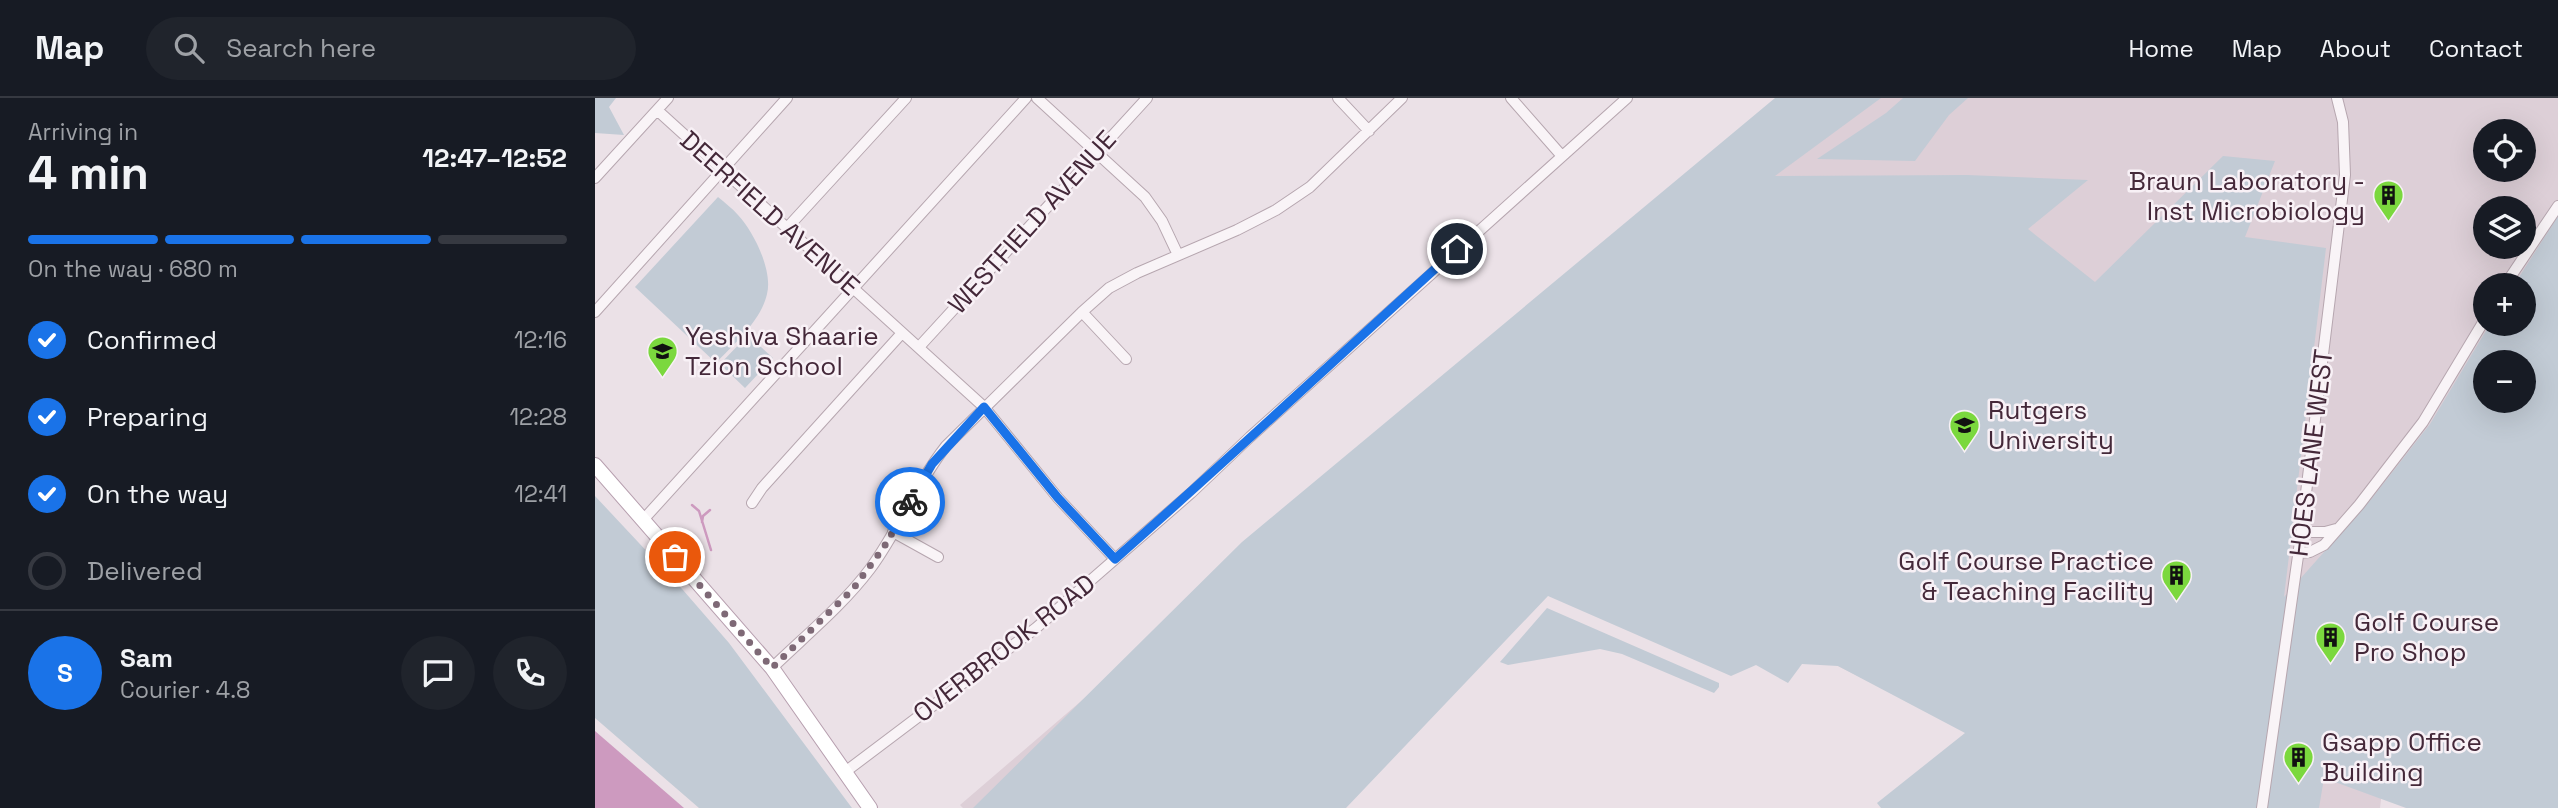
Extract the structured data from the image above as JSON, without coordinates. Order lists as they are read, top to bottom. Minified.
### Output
{"streets":{"street":["DEERFIELD AVENUE","WESTFIELD AVENUE","HOES LANE WEST","OVERBROOK ROAD"]},"crossings":[["DEERFIELD AVENUE","WESTFIELD AVENUE"],["DEERFIELD AVENUE","OVERBROOK ROAD"]],"places":{"building":["Braun Laboratory - Inst Microbiology","Golf Course Practice & Teaching Facility","Golf Course Pro Shop","Gsapp Office Building"],"school or university":["Yeshiva Shaarie Tzion School","Rutgers University"]},"page":{"header":"Map","search":"Search here","nav":["Home","Map","About","Contact"],"heading":["4 min","Arriving in","12:47–12:52"],"panel":["Sam","Courier · 4.8"],"map_buttons":["+","−"],"bar":"On the way · 680 m","list":[["Confirmed","12:16"],["Preparing","12:28"],["On the way","12:41"],"Delivered"],"round":"S"}}
